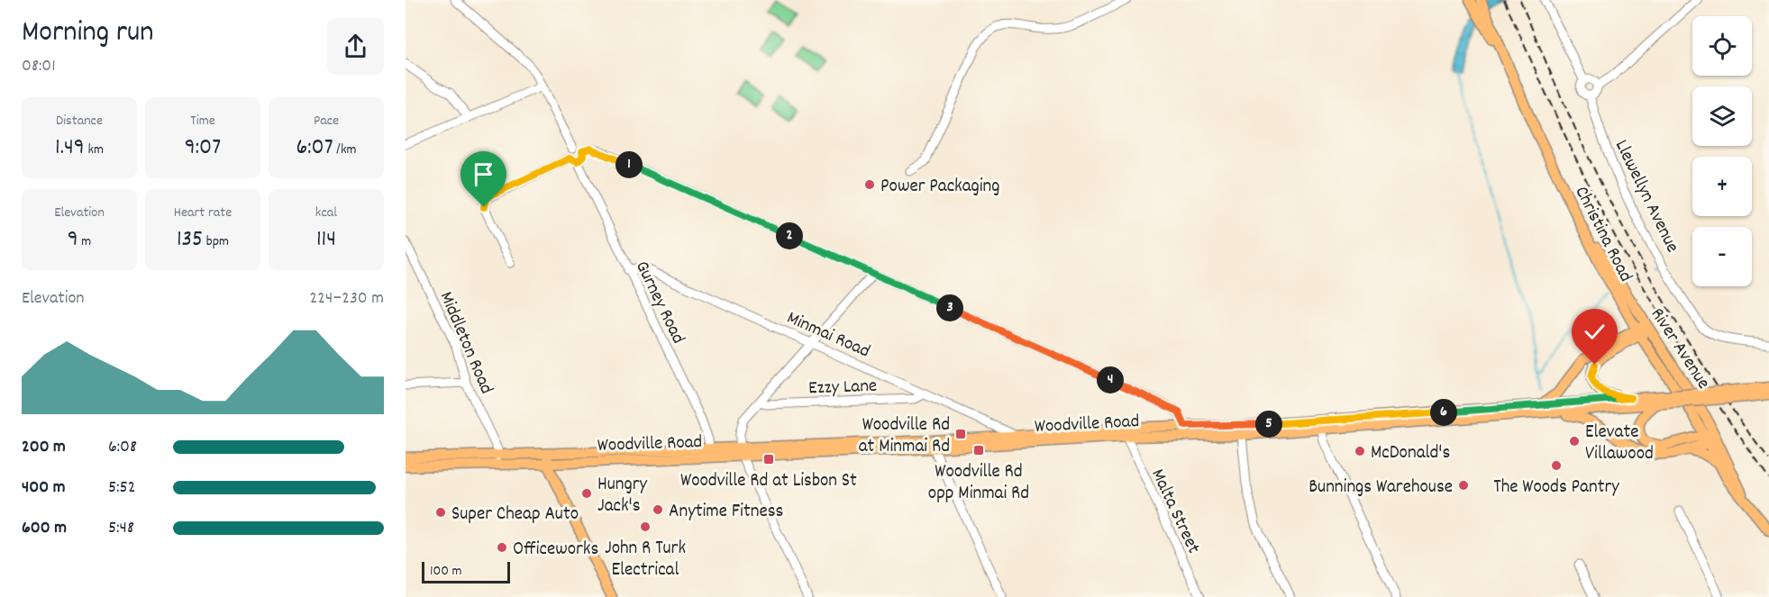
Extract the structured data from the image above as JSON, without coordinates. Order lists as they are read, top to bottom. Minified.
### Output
{"streets":{"main road":["Christina Road","River Avenue","Woodville Road"],"street":["Llewellyn Avenue","Gurney Road","Minmai Road","Middleton Road","Ezzy Lane","Malta Street"]},"crossings":[["Christina Road","River Avenue"],["Gurney Road","Minmai Road"],["Gurney Road","Woodville Road"],["Minmai Road","Ezzy Lane"],["Minmai Road","Woodville Road"],["Middleton Road","Woodville Road"],["Woodville Road","Malta Street"]],"places":{"other":["Power Packaging","Elevate Villawood","McDonald's","The Woods Pantry","Bunnings Warehouse","Hungry Jack's","Anytime Fitness","Super Cheap Auto","John R Turk Electrical","Officeworks"],"transit":["Woodville Rd at Minmai Rd","Woodville Rd opp Minmai Rd","Woodville Rd at Lisbon St"]},"scale_bar":"100 m","page":{"heading":["Morning run","08:01"],"map_buttons":["+","−"],"stats":[["Distance","1.49 km"],["Time","9:07"],["Pace","6:07 /km"],["Elevation","9 m"],["Heart rate","135 bpm"],["kcal","114"]],"pins":["1","2","3","4","6","5"],"chart":["Elevation","224–230 m"],"list":[{"name":"200 m","note":"6:08"},{"name":"400 m","note":"5:52"},{"name":"600 m","note":"5:48"}],"scale":"100 m"}}
